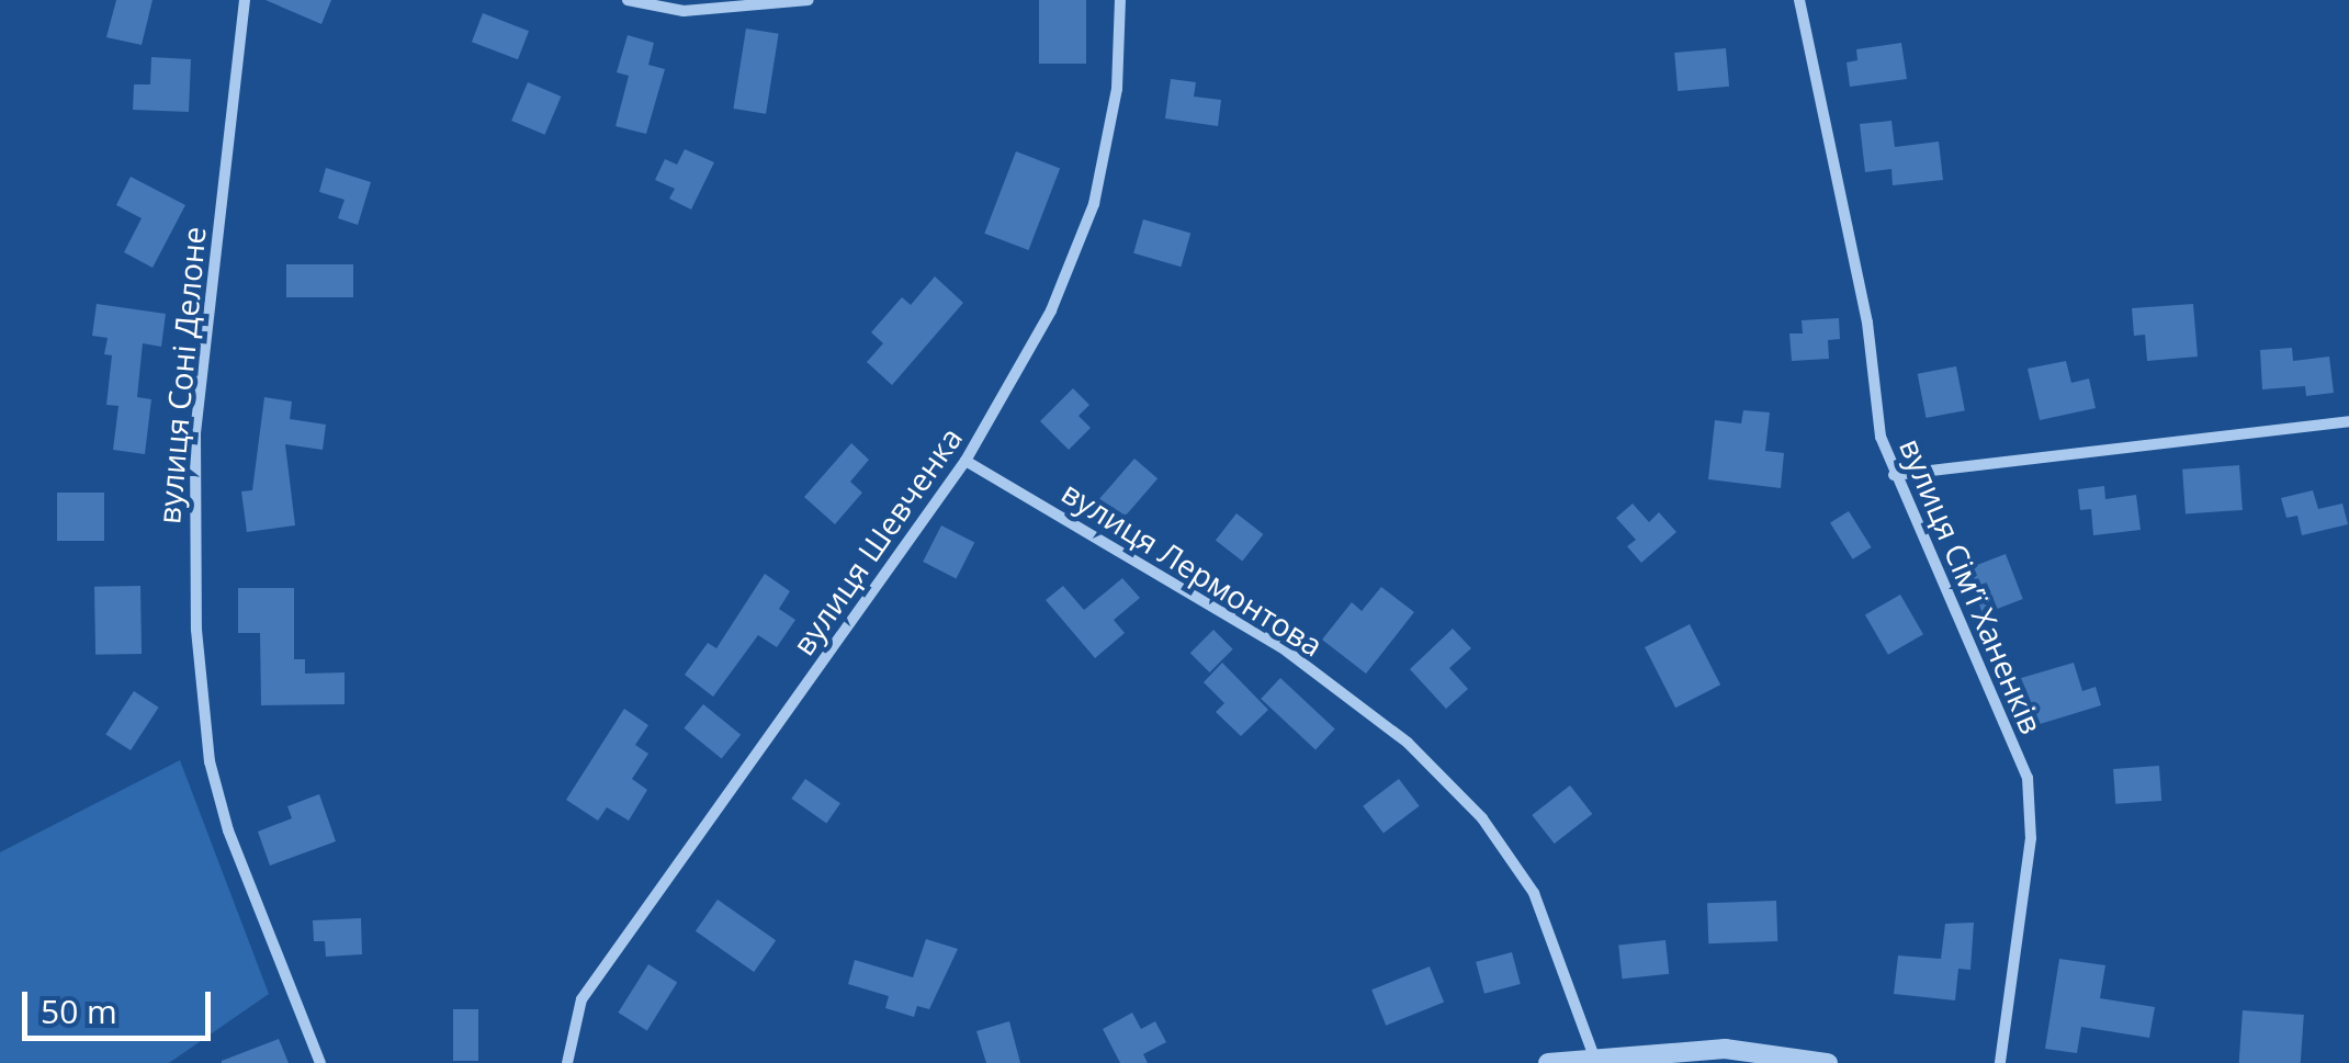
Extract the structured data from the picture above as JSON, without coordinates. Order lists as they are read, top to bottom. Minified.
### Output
{"streets":{"street":["вулиця Соні Делоне","вулиця Шевченка","вулиця Лермонтова","вулиця Сімʼї Ханенків"]},"crossings":[["вулиця Шевченка","вулиця Лермонтова"]],"scale_bar":"50 m"}
